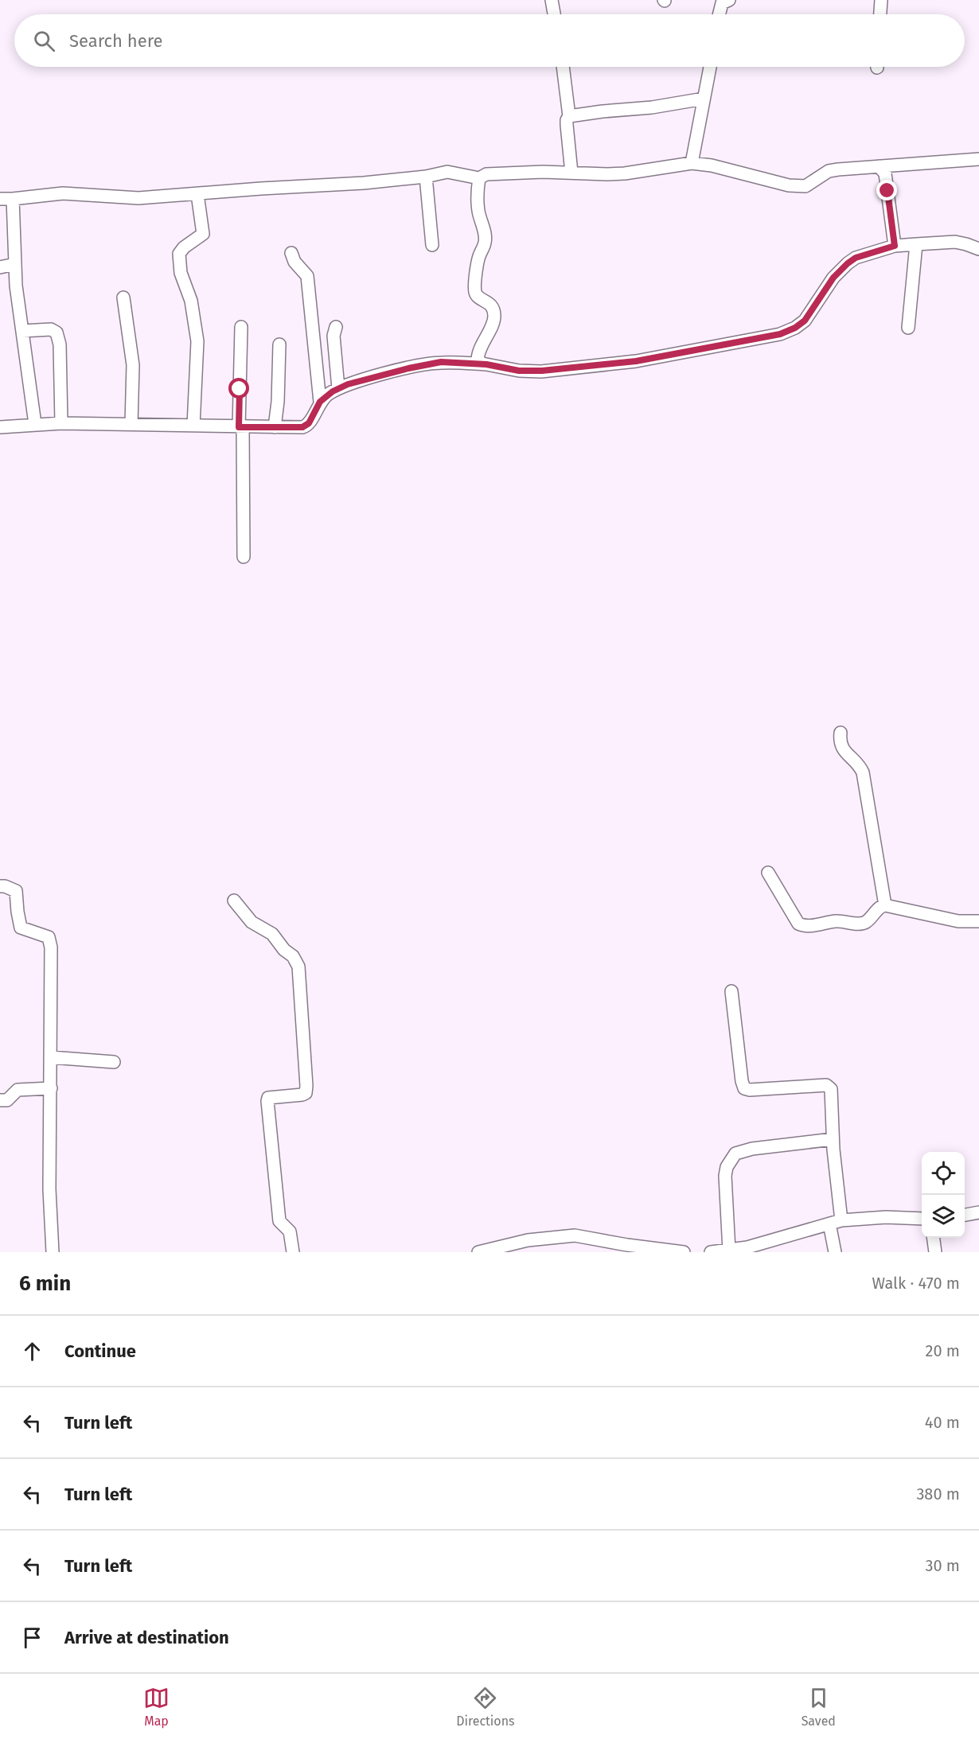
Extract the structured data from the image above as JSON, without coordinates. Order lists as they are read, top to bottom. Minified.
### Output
{"page":{"search":"Search here","heading":["6 min","Walk · 470 m"],"list":[["Continue","20 m"],["Turn left","40 m"],["Turn left","380 m"],["Turn left","30 m"],"Arrive at destination"],"nav":["Map","Directions","Saved"]}}
